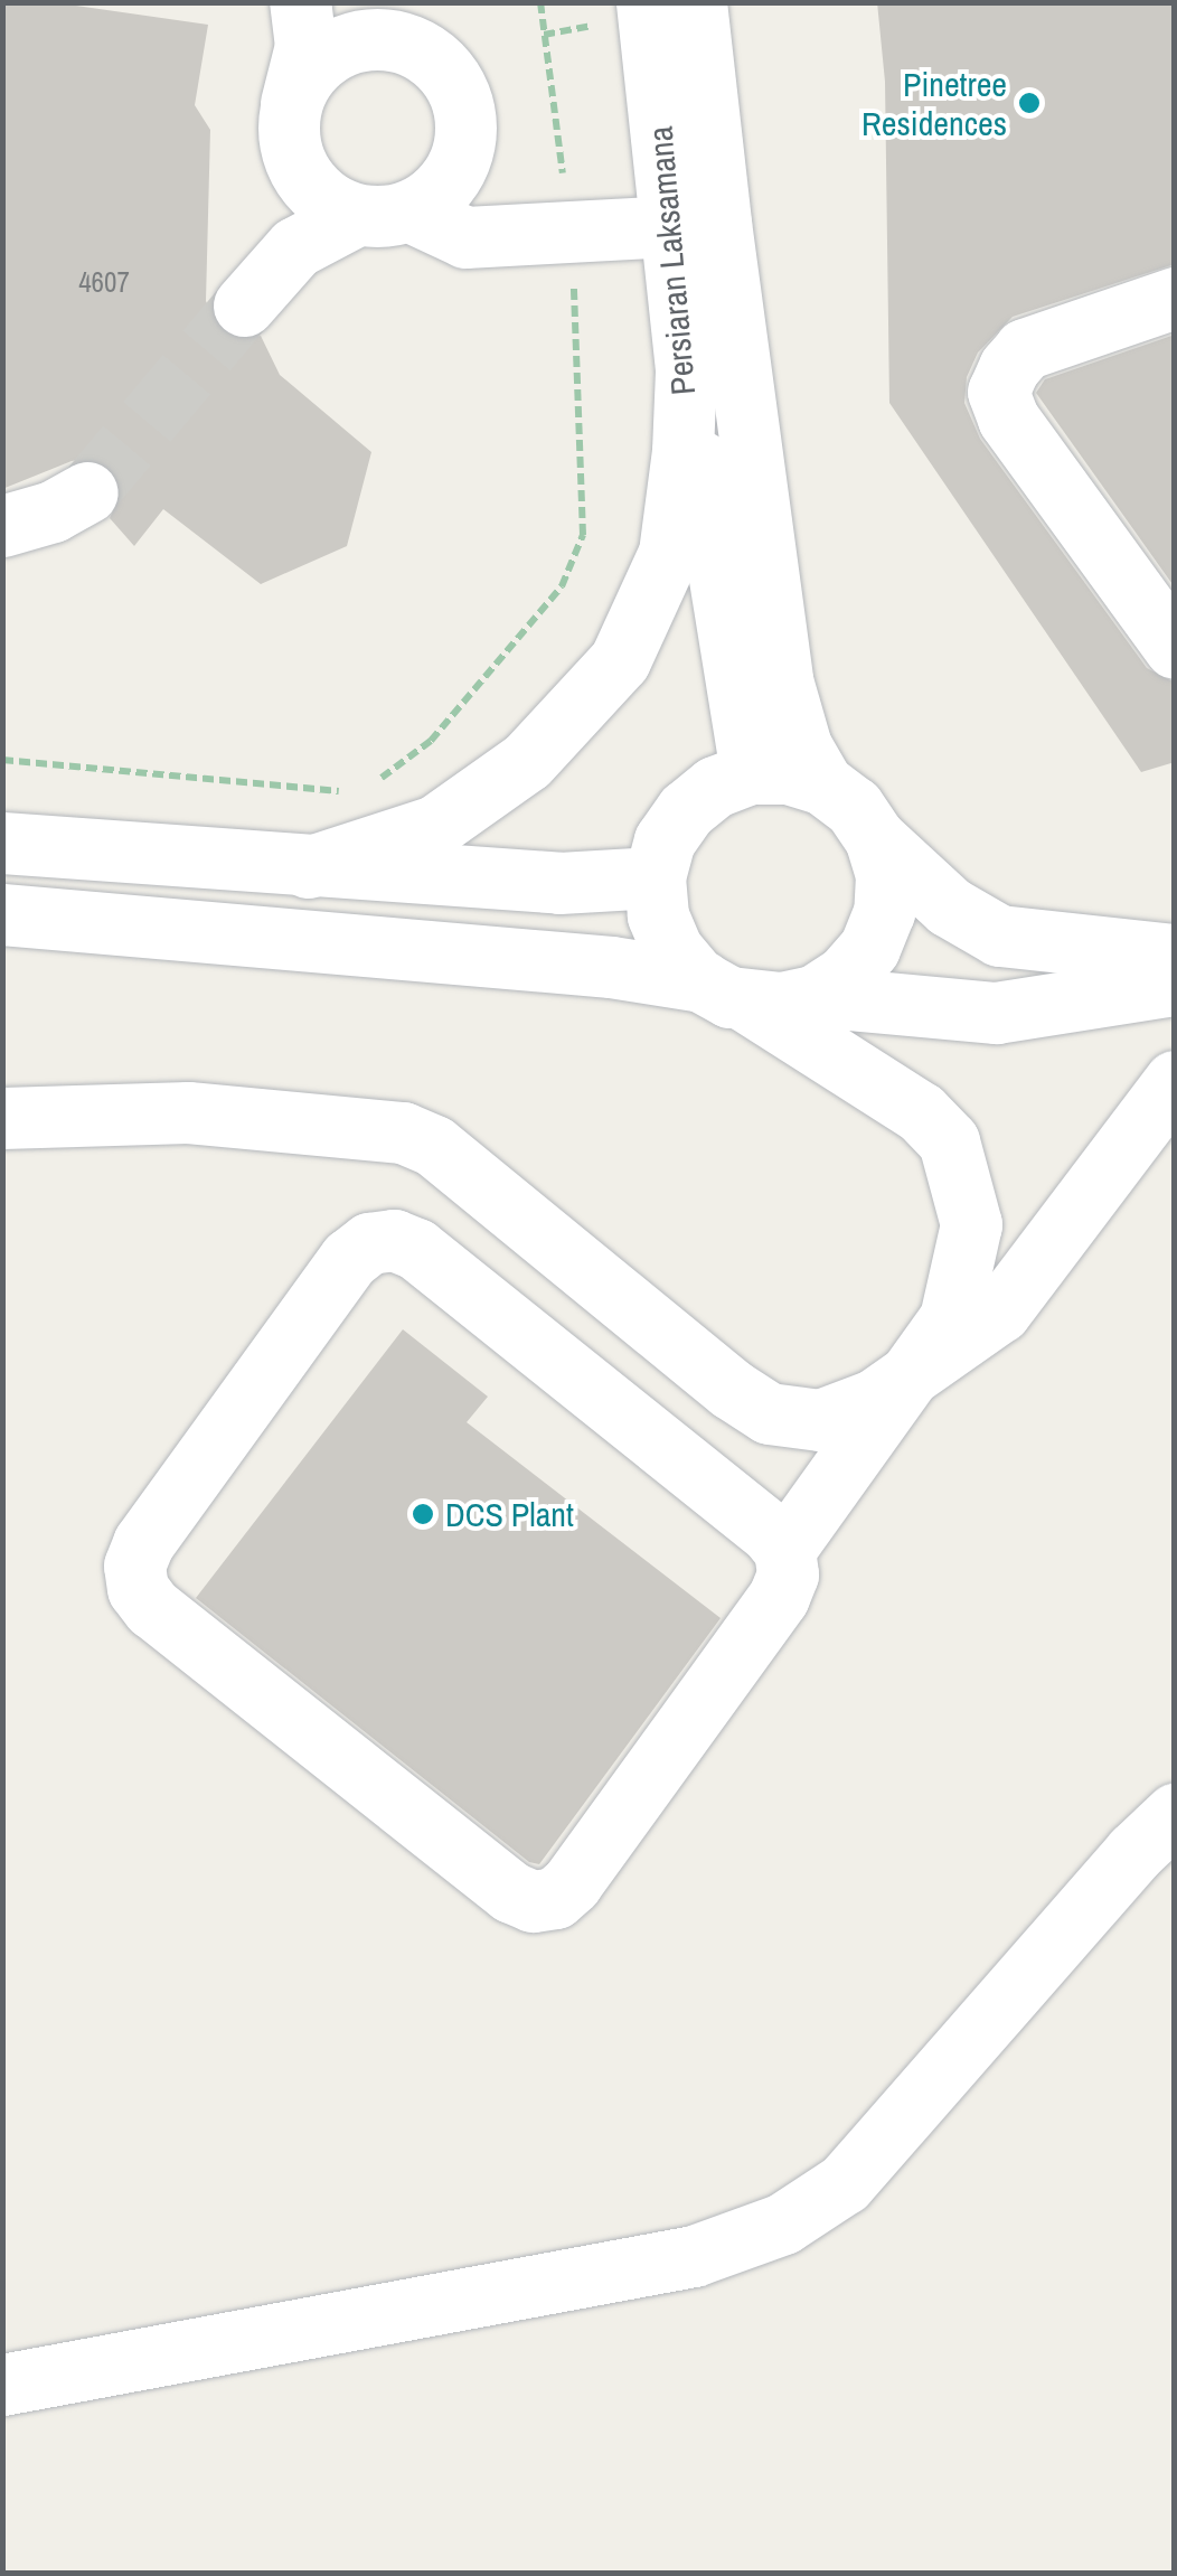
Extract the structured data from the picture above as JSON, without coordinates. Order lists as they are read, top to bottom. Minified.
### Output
{"streets":{"street":["Persiaran Laksamana"]},"places":["Pinetree Residences","DCS Plant"],"house_numbers":["4607"]}
